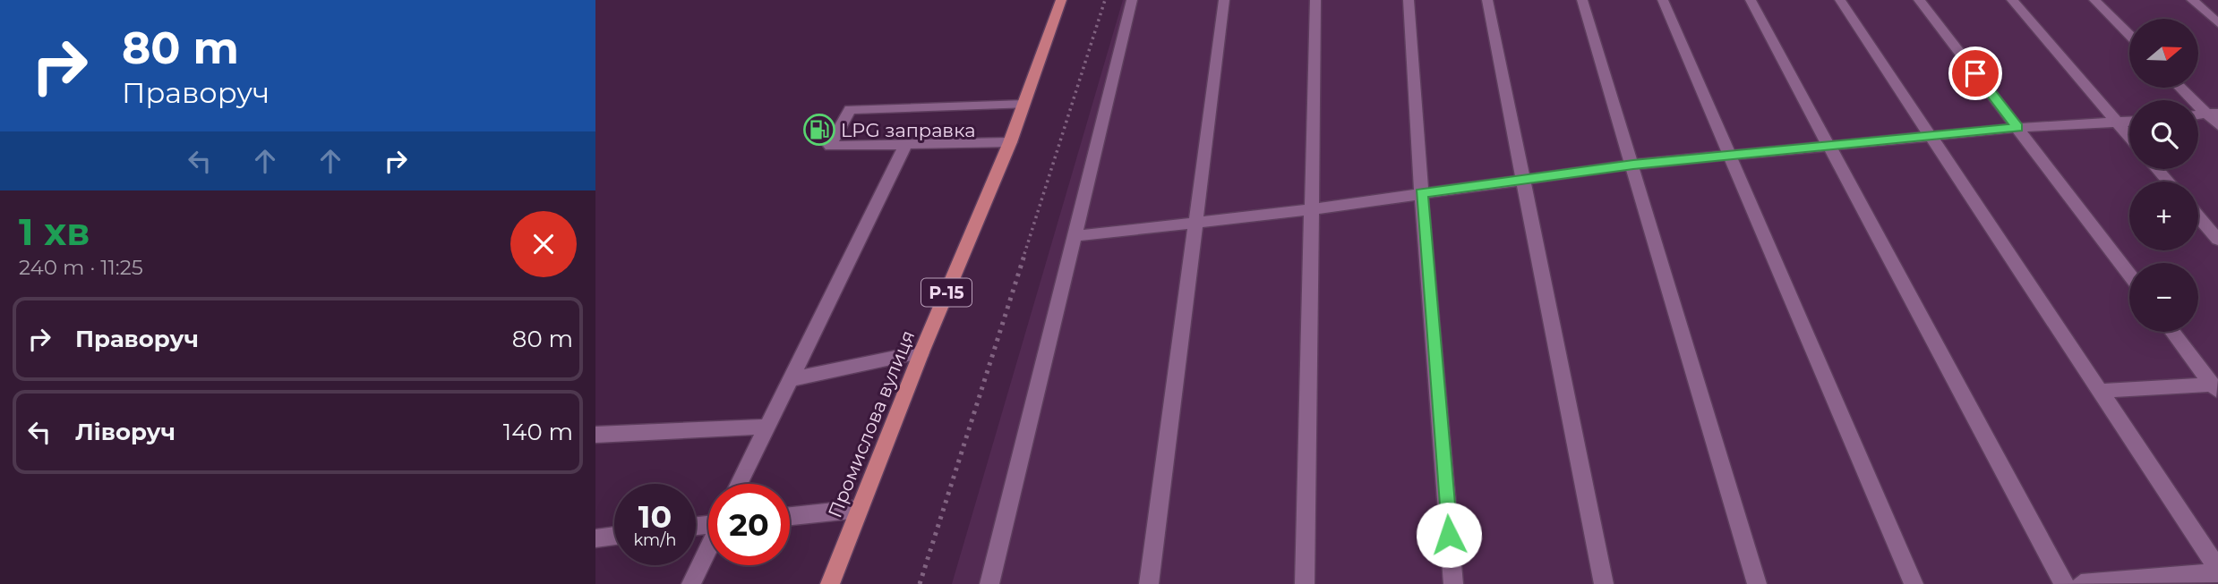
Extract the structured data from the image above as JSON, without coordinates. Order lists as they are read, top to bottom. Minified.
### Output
{"streets":{"main road":["Р-15","Промислова вулиця"]},"places":{"fuel station":["LPG заправка"]},"north":"right","page":{"turn":["80 m","Праворуч"],"map_buttons":["+","−"],"heading":["1 хв","240 m · 11:25"],"list":[{"name":"Праворуч","value":"80 m"},{"name":"Ліворуч","value":"140 m"}],"speed":"10 km/h","limit":"20"}}
